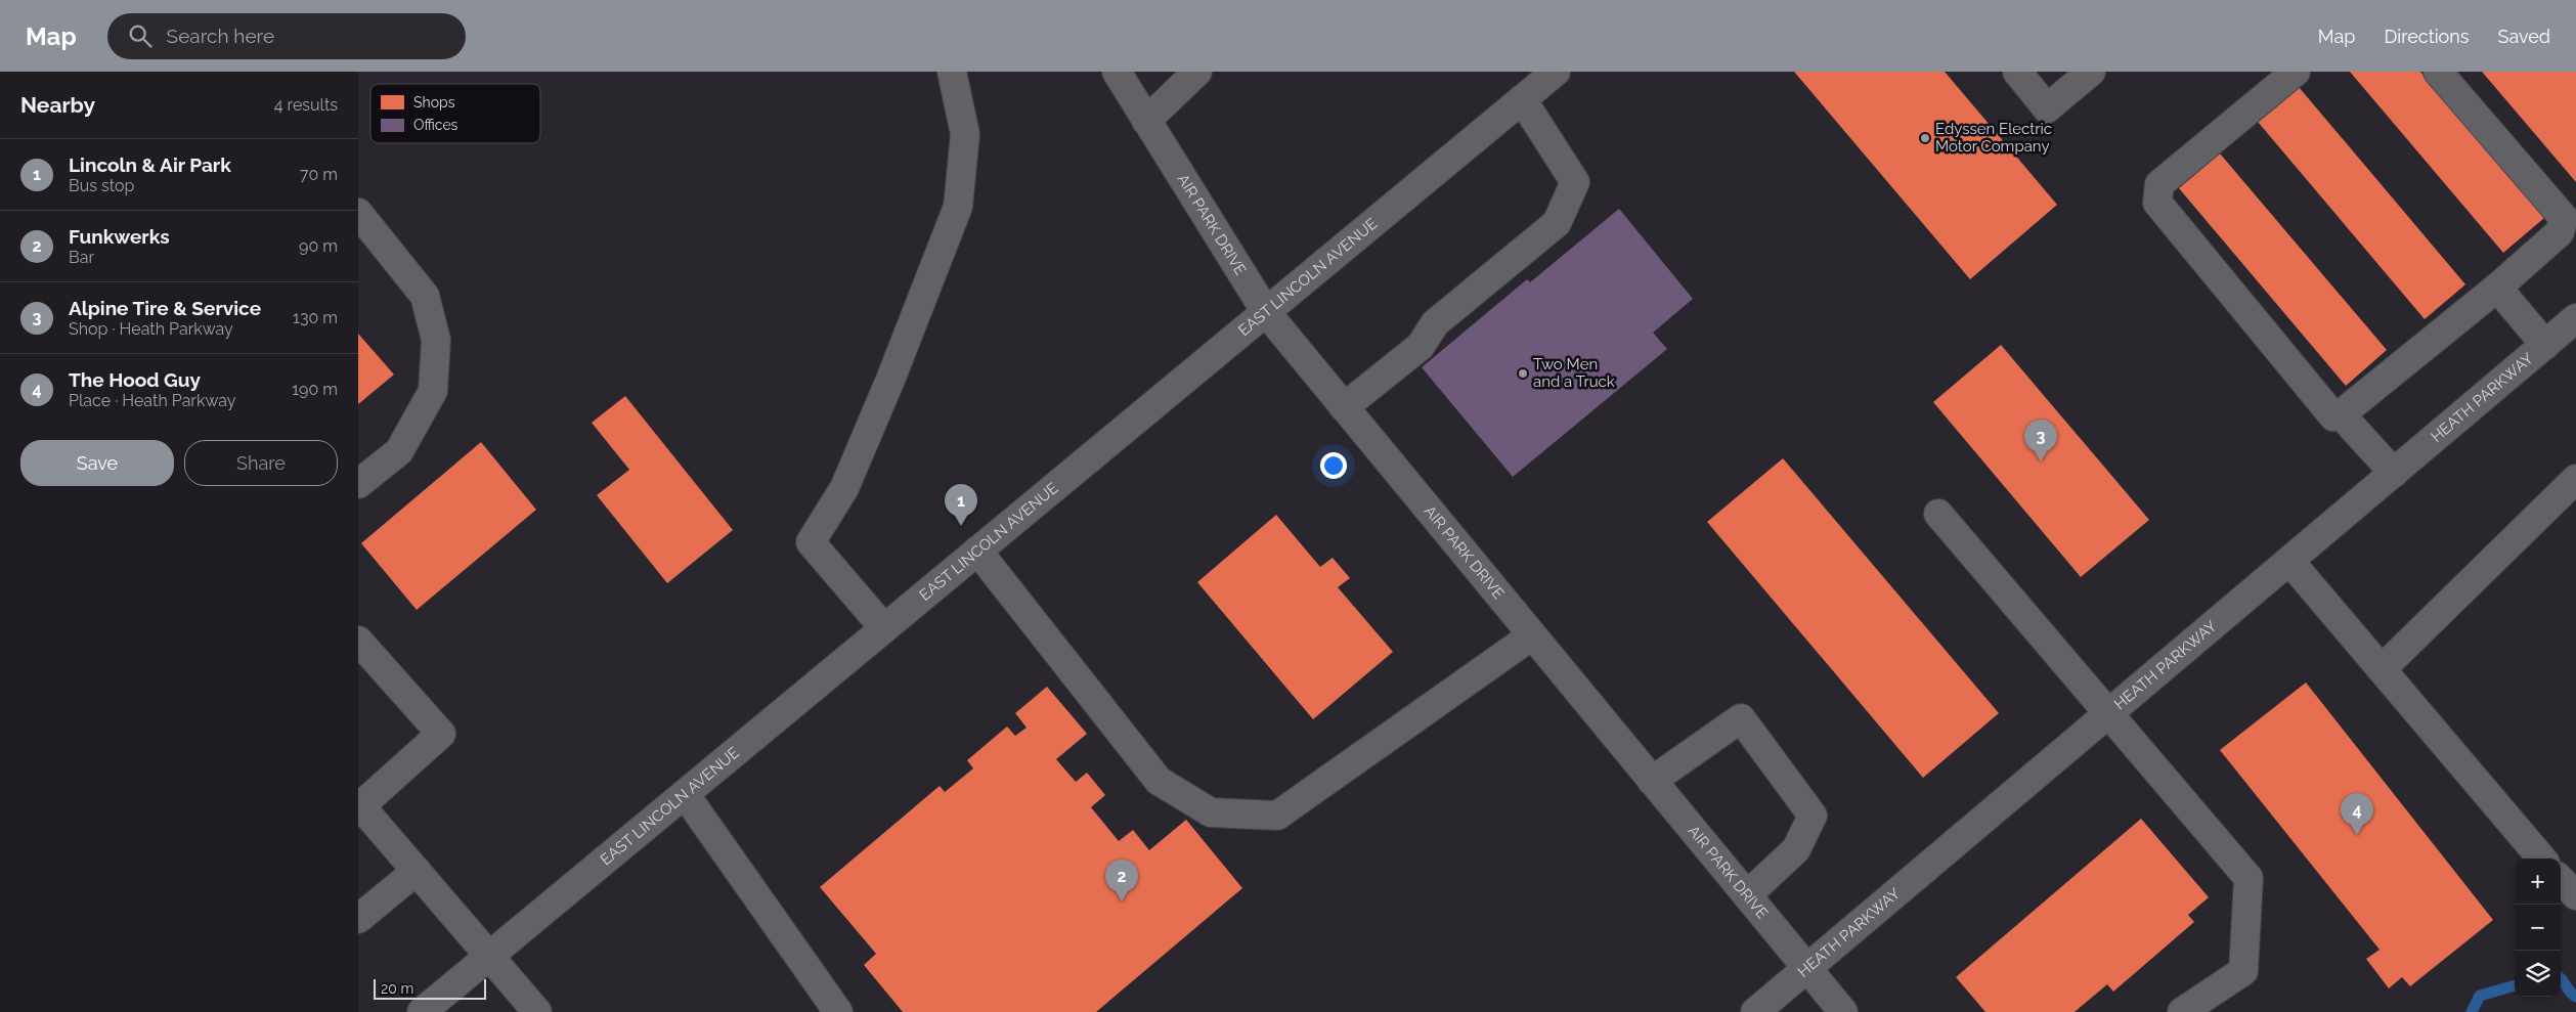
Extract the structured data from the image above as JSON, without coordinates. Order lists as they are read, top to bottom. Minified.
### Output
{"streets":{"street":["AIR PARK DRIVE","EAST LINCOLN AVENUE","HEATH PARKWAY"]},"crossings":[["AIR PARK DRIVE","EAST LINCOLN AVENUE"],["AIR PARK DRIVE","HEATH PARKWAY"]],"places":["Edyssen Electric Motor Company","Two Men and a Truck"],"legend":["Shops","Offices"],"scale_bar":"20 m","page":{"header":"Map","search":"Search here","nav":["Map","Directions","Saved"],"heading":["Nearby","4 results"],"list":[{"mark":"1","name":"Lincoln & Air Park","note":"Bus stop","value":"70 m"},{"mark":"2","name":"Funkwerks","note":"Bar","value":"90 m"},{"mark":"3","name":"Alpine Tire & Service","note":"Shop · Heath Parkway","value":"130 m"},{"mark":"4","name":"The Hood Guy","note":"Place · Heath Parkway","value":"190 m"}],"pins":["3","1","4","2"],"buttons":["Save","Share"],"map_buttons":["+","−"],"scale":"20 m"}}
